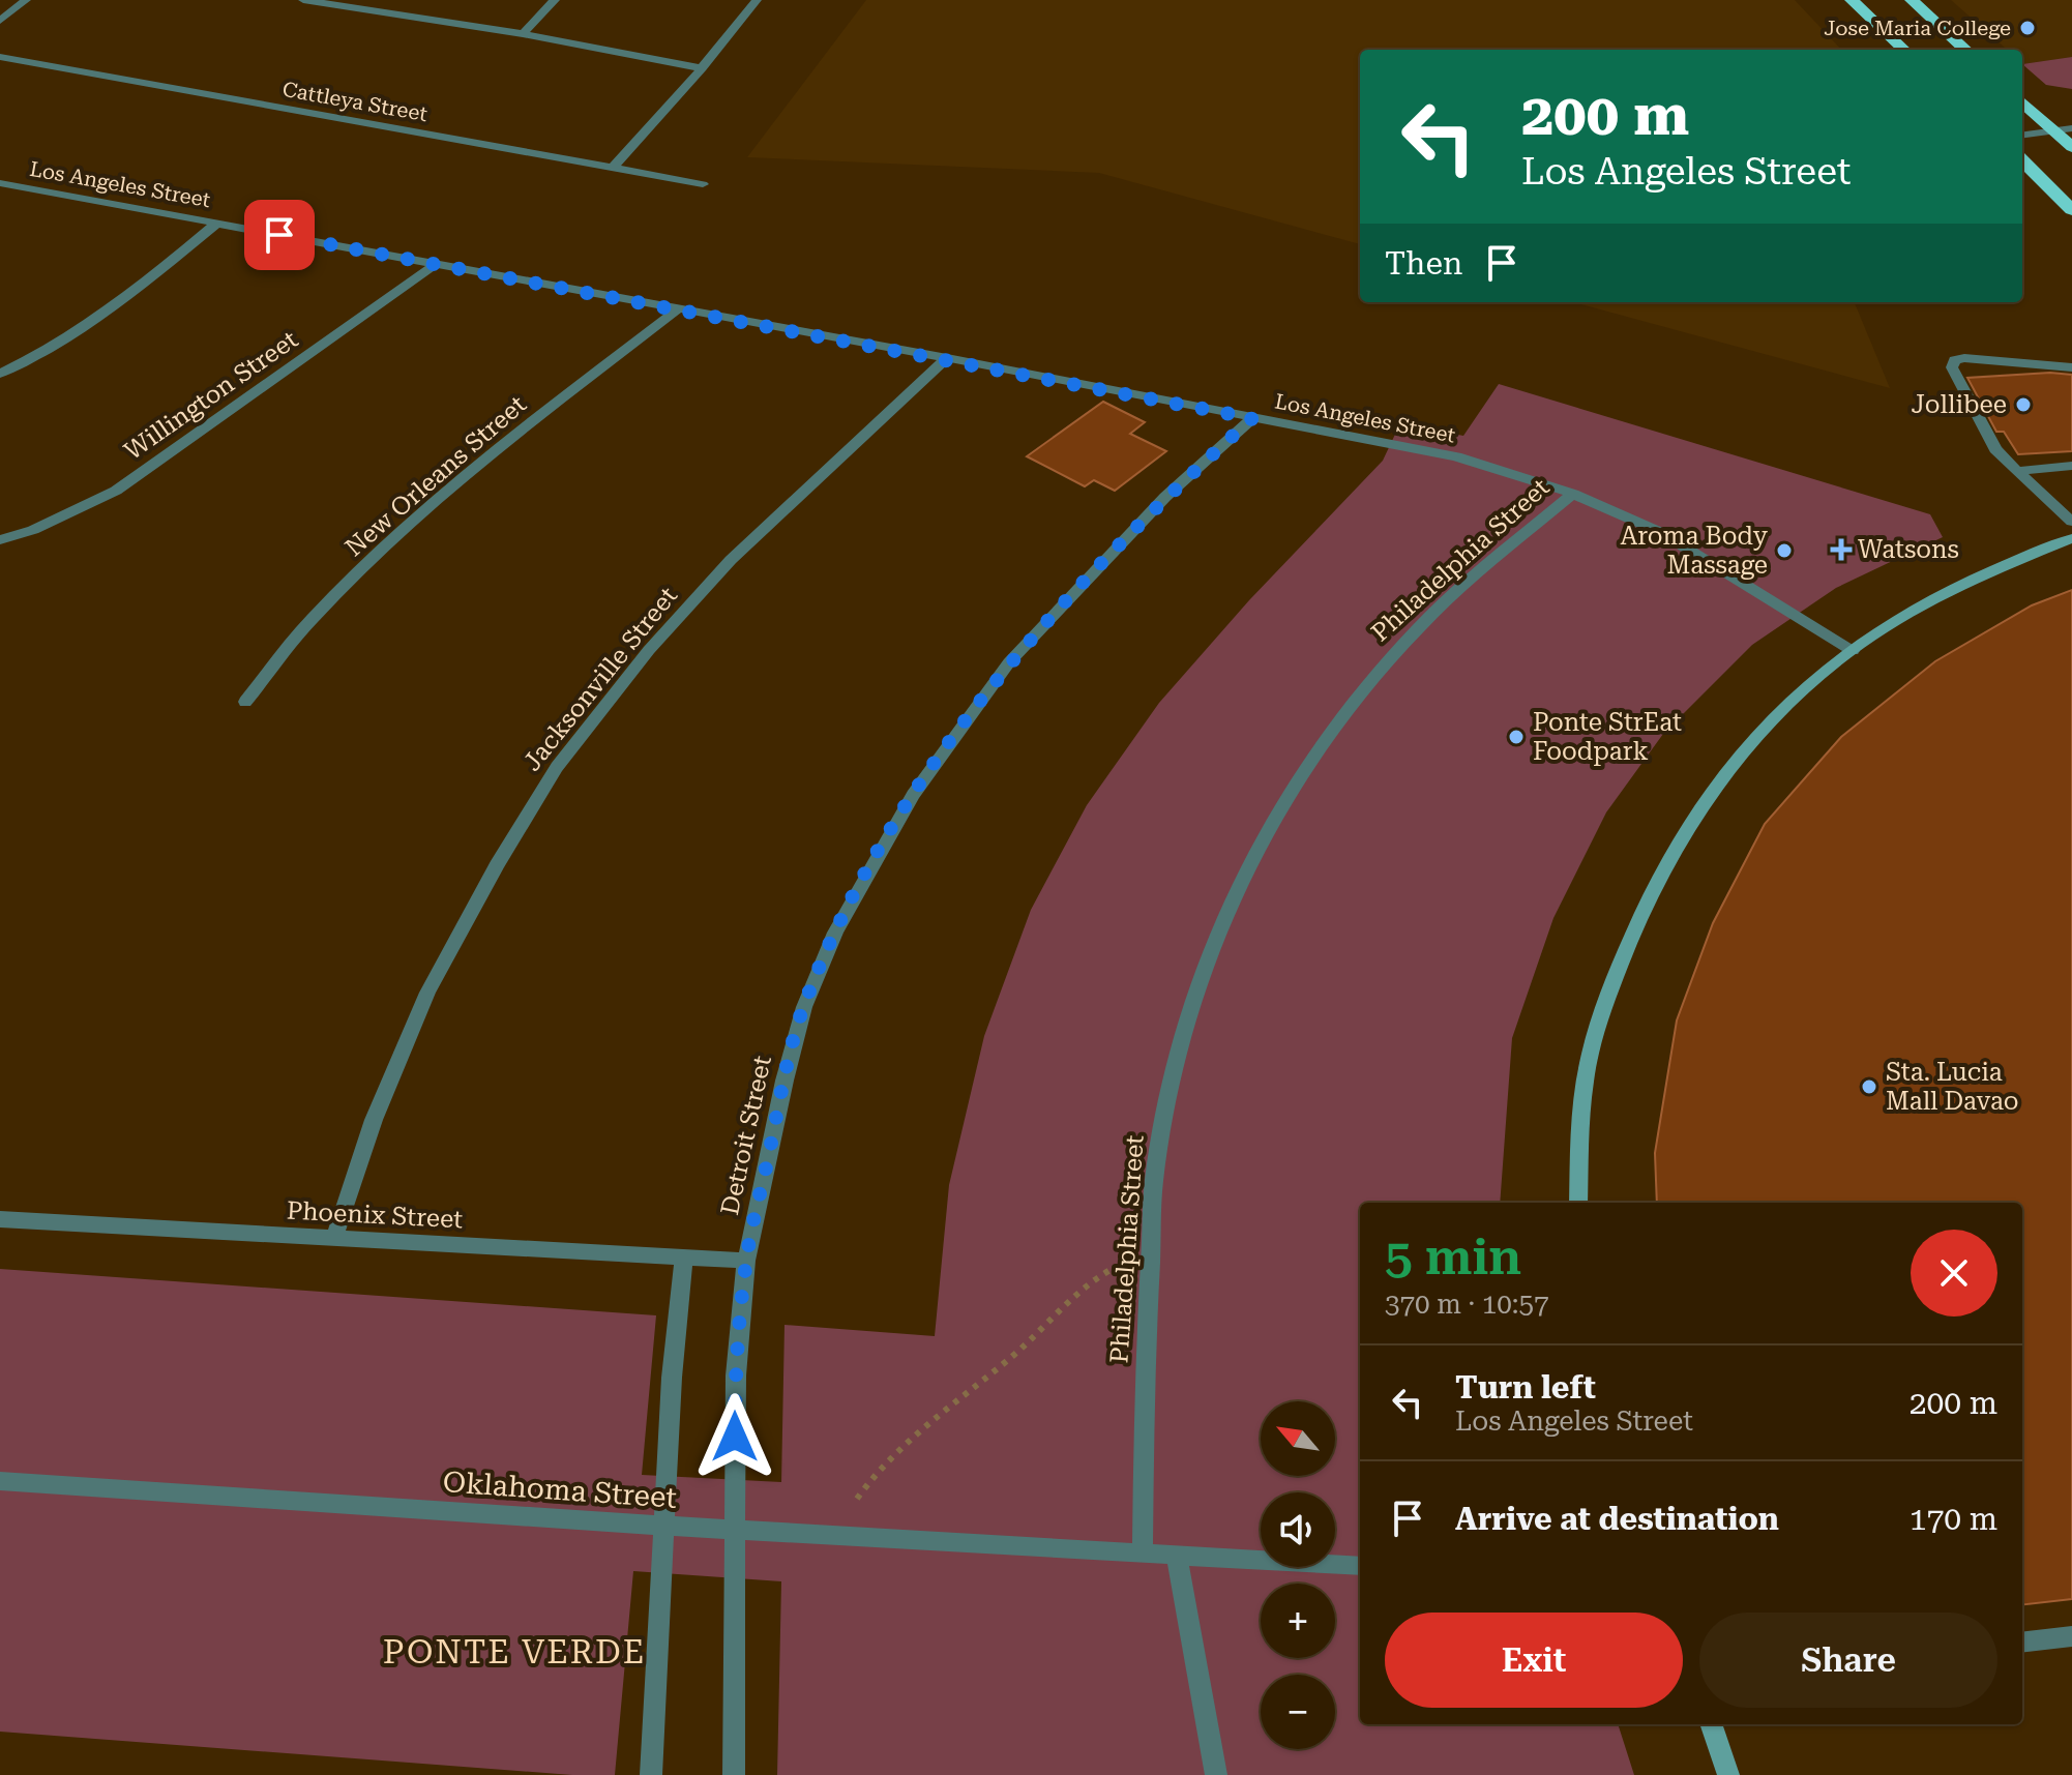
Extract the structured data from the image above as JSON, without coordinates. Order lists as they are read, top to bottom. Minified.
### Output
{"streets":{"street":["Cattleya Street","Los Angeles Street","Willington Street","New Orleans Street","Philadelphia Street","Jacksonville Street","Detroit Street","Phoenix Street","Oklahoma Street"]},"crossings":[["Los Angeles Street","Willington Street"],["Los Angeles Street","New Orleans Street"],["Los Angeles Street","Philadelphia Street"],["Los Angeles Street","Jacksonville Street"],["Los Angeles Street","Detroit Street"],["Philadelphia Street","Oklahoma Street"],["Jacksonville Street","Phoenix Street"],["Detroit Street","Phoenix Street"],["Detroit Street","Oklahoma Street"]],"districts":["PONTE VERDE"],"places":{"other":["Jose Maria College","Jollibee","Aroma Body Massage","Ponte StrEat Foodpark","Sta. Lucia Mall Davao"],"health":["Watsons"]},"north":"top left","page":{"turn":["200 m","Los Angeles Street"],"then":"Then","heading":["5 min","370 m · 10:57"],"list":[{"name":"Turn left","note":"Los Angeles Street","value":"200 m"},{"name":"Arrive at destination","value":"170 m"}],"map_buttons":["+","−"],"buttons":["Exit","Share"]}}
